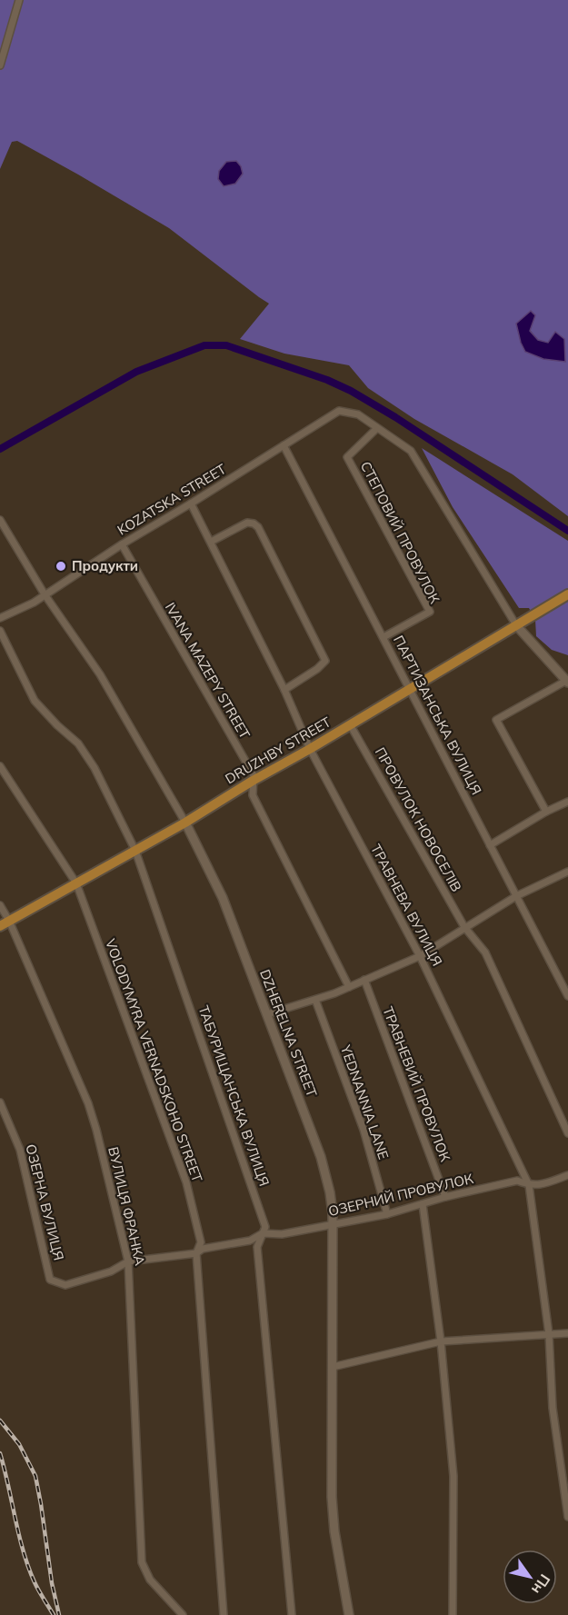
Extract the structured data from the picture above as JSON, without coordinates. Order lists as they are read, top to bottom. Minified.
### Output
{"streets":{"main road":["DRUZHBY STREET"],"street":["KOZATSKA STREET","СТЕПОВИЙ ПРОВУЛОК","IVANA MAZEPY STREET","ПАРТИЗАНСЬКА ВУЛИЦЯ","ПРОВУЛОК НОВОСЕЛІВ","ТРАВНЕВА ВУЛИЦЯ","DZHERELNA STREET","VOLODYMYRA VERNADSKOHO STREET","ТРАВНЕВИЙ ПРОВУЛОК","ТАБУРИЩАНСЬКА ВУЛИЦЯ","YEDNANNIA LANE","ОЗЕРНИЙ ПРОВУЛОК","ОЗЕРНА ВУЛИЦЯ","ВУЛИЦЯ ФРАНКА"]},"crossings":[["KOZATSKA STREET","СТЕПОВИЙ ПРОВУЛОК"],["KOZATSKA STREET","IVANA MAZEPY STREET"],["KOZATSKA STREET","ПАРТИЗАНСЬКА ВУЛИЦЯ"],["KOZATSKA STREET","ТРАВНЕВА ВУЛИЦЯ"],["KOZATSKA STREET","DZHERELNA STREET"],["СТЕПОВИЙ ПРОВУЛОК","ПАРТИЗАНСЬКА ВУЛИЦЯ"],["IVANA MAZEPY STREET","DRUZHBY STREET"],["ПАРТИЗАНСЬКА ВУЛИЦЯ","DRUZHBY STREET"],["DRUZHBY STREET","ПРОВУЛОК НОВОСЕЛІВ"],["DRUZHBY STREET","ТРАВНЕВА ВУЛИЦЯ"],["DRUZHBY STREET","DZHERELNA STREET"],["DRUZHBY STREET","VOLODYMYRA VERNADSKOHO STREET"],["DRUZHBY STREET","ТАБУРИЩАНСЬКА ВУЛИЦЯ"],["DRUZHBY STREET","ВУЛИЦЯ ФРАНКА"],["ТРАВНЕВА ВУЛИЦЯ","ОЗЕРНИЙ ПРОВУЛОК"],["DZHERELNA STREET","ОЗЕРНИЙ ПРОВУЛОК"],["VOLODYMYRA VERNADSKOHO STREET","ОЗЕРНИЙ ПРОВУЛОК"],["ТРАВНЕВИЙ ПРОВУЛОК","ОЗЕРНИЙ ПРОВУЛОК"],["ТАБУРИЩАНСЬКА ВУЛИЦЯ","ОЗЕРНИЙ ПРОВУЛОК"],["YEDNANNIA LANE","ОЗЕРНИЙ ПРОВУЛОК"],["ОЗЕРНИЙ ПРОВУЛОК","ОЗЕРНА ВУЛИЦЯ"],["ОЗЕРНИЙ ПРОВУЛОК","ВУЛИЦЯ ФРАНКА"]],"places":["Продукти"],"north":"bottom right"}
